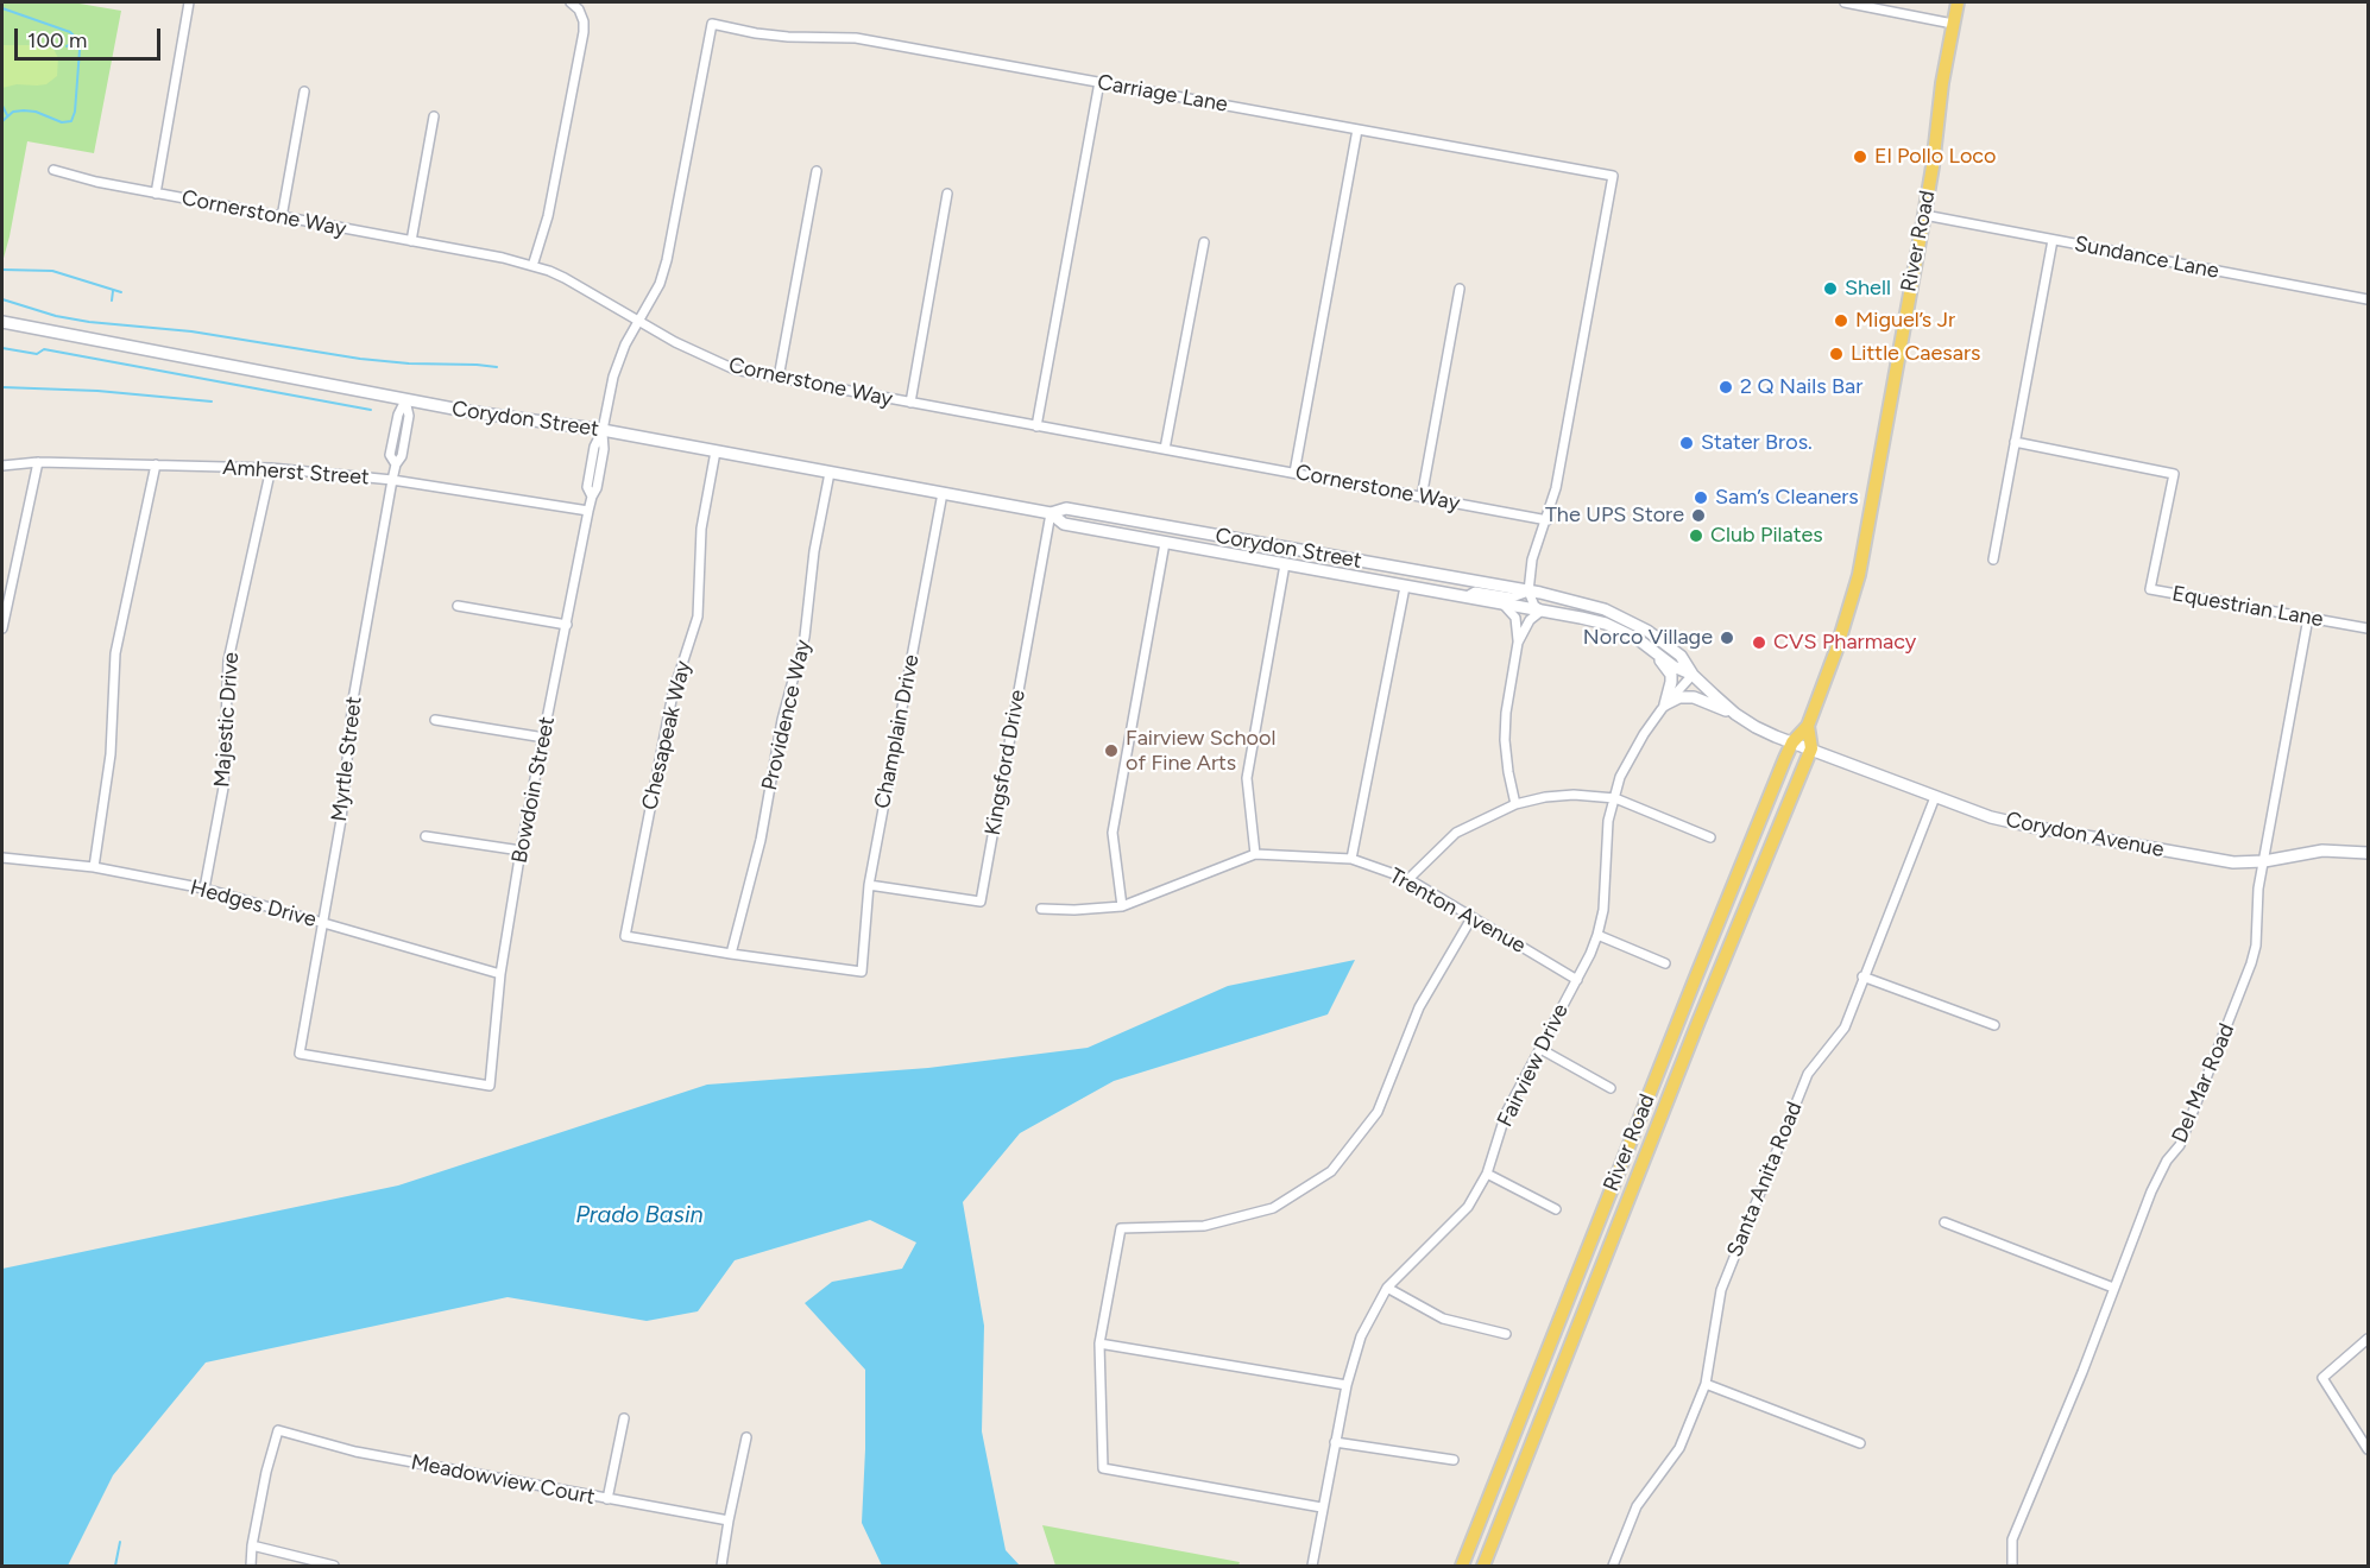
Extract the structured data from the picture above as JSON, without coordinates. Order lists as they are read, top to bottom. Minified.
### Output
{"streets":{"main road":["River Road","Corydon Street","Corydon Avenue"],"street":["Carriage Lane","Cornerstone Way","Sundance Lane","Amherst Street","Equestrian Lane","Providence Way","Majestic Drive","Champlain Drive","Chesapeak Way","Myrtle Street","Kingsford Drive","Bowdoin Street","Hedges Drive","Trenton Avenue","Fairview Drive","Del Mar Road","Santa Anita Road","Meadowview Court"]},"crossings":[["Carriage Lane","Cornerstone Way"],["Carriage Lane","Bowdoin Street"],["Cornerstone Way","Bowdoin Street"],["River Road","Sundance Lane"],["River Road","Corydon Street"],["River Road","Corydon Avenue"],["Corydon Street","Providence Way"],["Corydon Street","Champlain Drive"],["Corydon Street","Chesapeak Way"],["Corydon Street","Myrtle Street"],["Corydon Street","Kingsford Drive"],["Corydon Street","Bowdoin Street"],["Corydon Street","Corydon Avenue"],["Corydon Street","Fairview Drive"],["Amherst Street","Majestic Drive"],["Amherst Street","Myrtle Street"],["Amherst Street","Bowdoin Street"],["Equestrian Lane","Del Mar Road"],["Providence Way","Champlain Drive"],["Providence Way","Chesapeak Way"],["Majestic Drive","Hedges Drive"],["Champlain Drive","Chesapeak Way"],["Champlain Drive","Kingsford Drive"],["Myrtle Street","Bowdoin Street"],["Myrtle Street","Hedges Drive"],["Bowdoin Street","Hedges Drive"],["Corydon Avenue","Del Mar Road"],["Corydon Avenue","Santa Anita Road"],["Trenton Avenue","Fairview Drive"]],"water":["Prado Basin"],"places":["El Pollo Loco","Shell","Miguel’s Jr","Little Caesars","2 Q Nails Bar","Stater Bros.","Sam’s Cleaners","The UPS Store","Club Pilates","Norco Village","CVS Pharmacy","Fairview School of Fine Arts"],"scale_bar":"100 m"}
